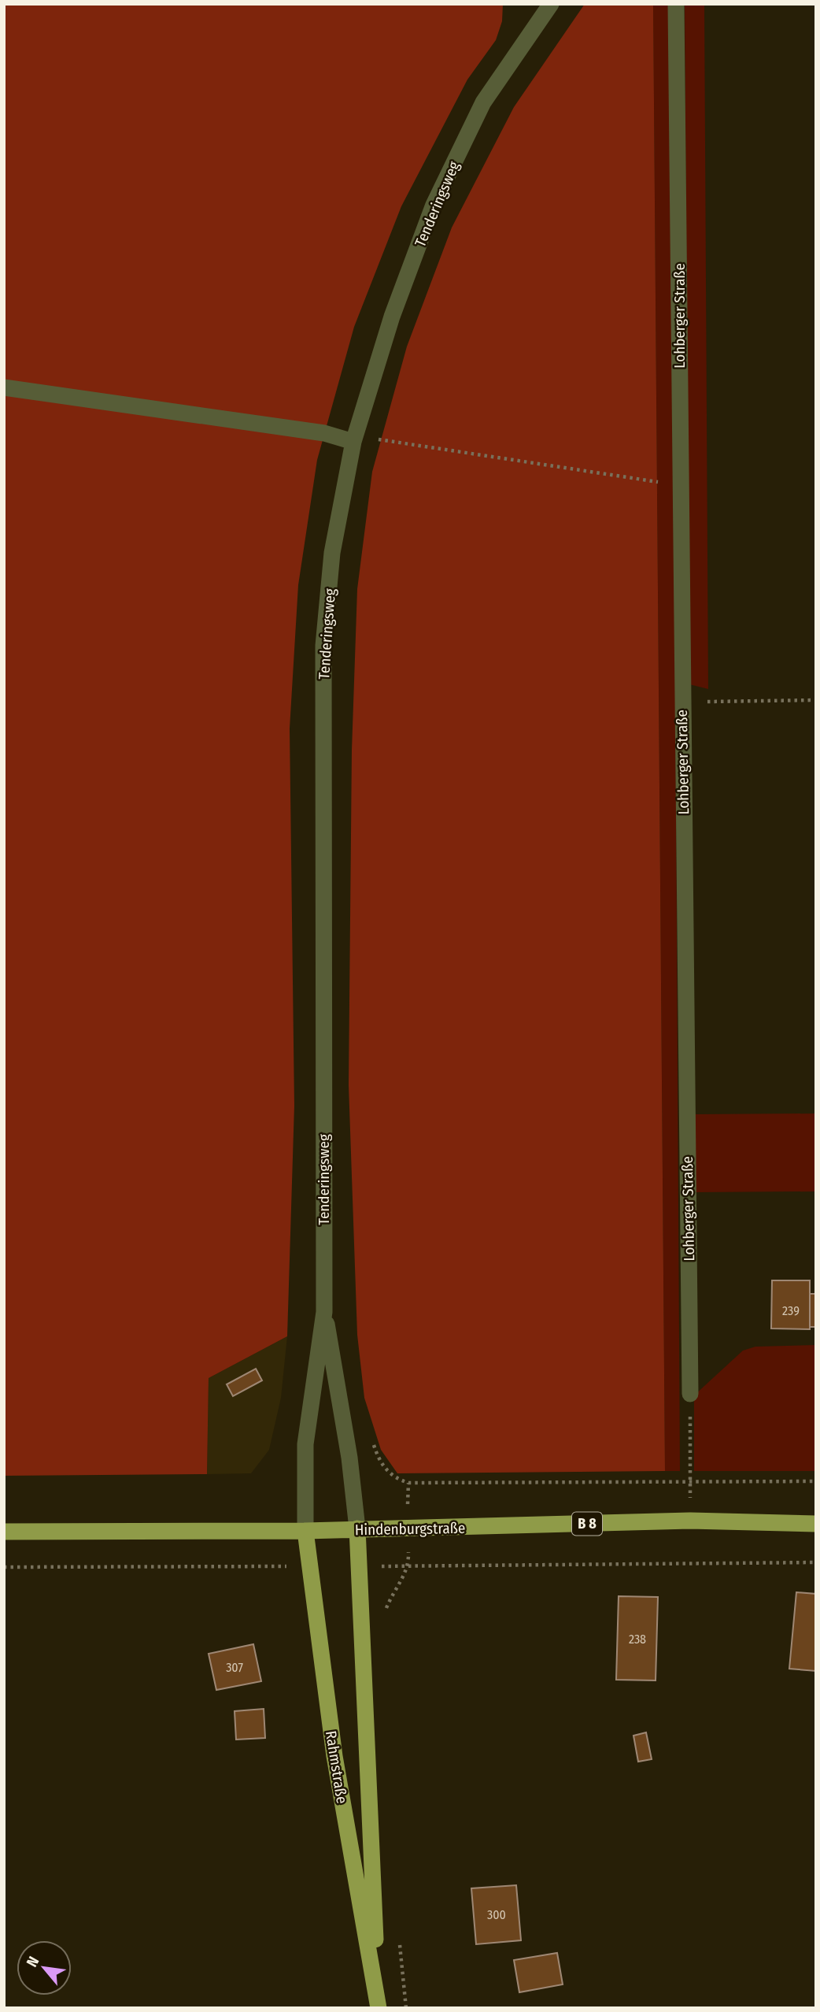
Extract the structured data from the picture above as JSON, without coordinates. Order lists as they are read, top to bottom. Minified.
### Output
{"streets":{"main road":["B 8","Hindenburgstraße","Rahmstraße"],"street":["Tenderingsweg","Lohberger Straße"]},"crossings":[["Tenderingsweg","Hindenburgstraße"],["Tenderingsweg","Rahmstraße"],["Hindenburgstraße","Rahmstraße"]],"house_numbers":["239","238","307","300"],"north":"top left"}
